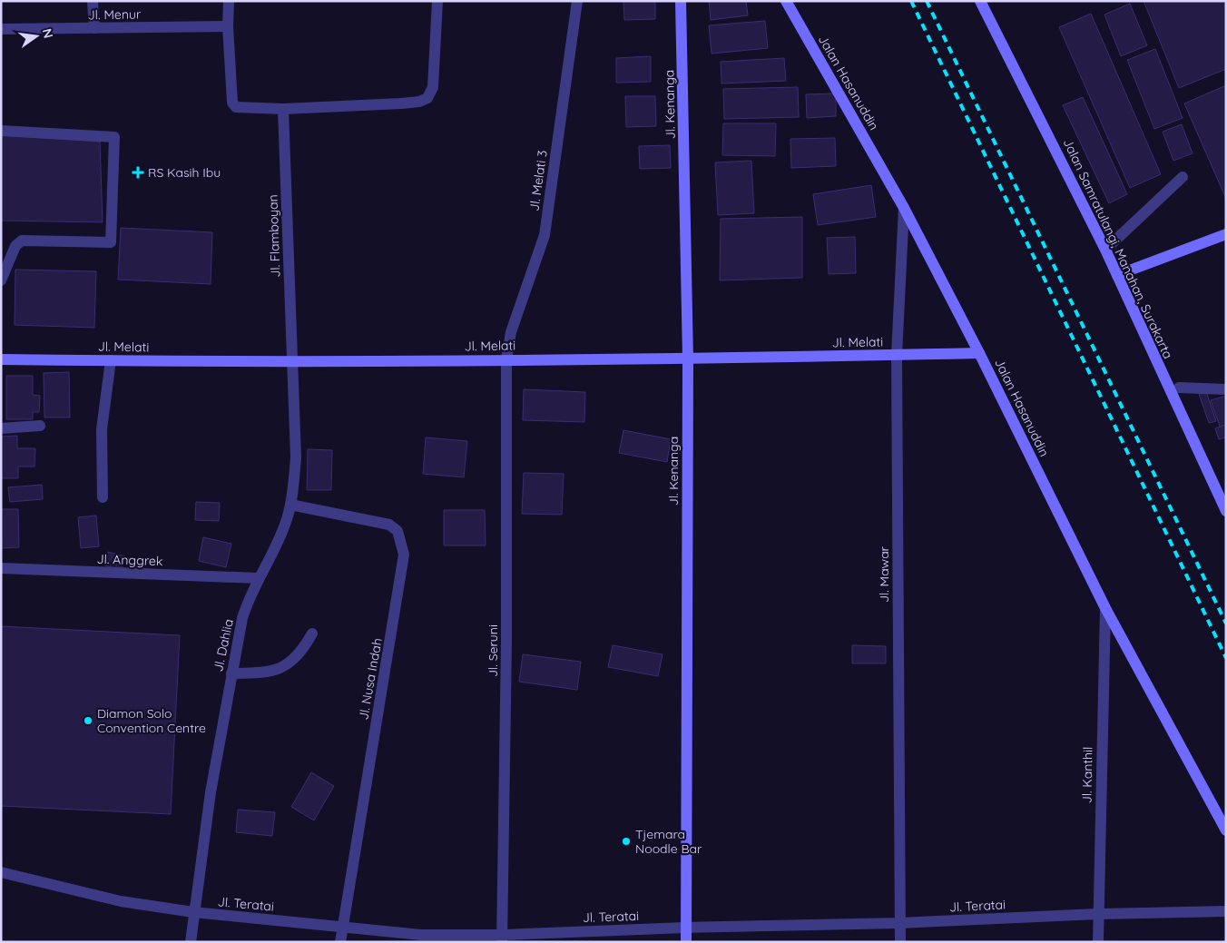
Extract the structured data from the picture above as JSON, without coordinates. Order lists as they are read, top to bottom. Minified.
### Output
{"streets":{"street":["Jl. Menur","Jalan Hasanuddin","Jl. Kenanga","Jl. Melati 3","Jl. Flamboyan","Jalan Samratulangi, Manahan, Surakarta","Jl. Melati","Jl. Anggrek","Jl. Mawar","Jl. Dahlia","Jl. Seruni","Jl. Nusa Indah","Jl. Kanthil","Jl. Teratai"]},"crossings":[["Jalan Hasanuddin","Jl. Melati"],["Jalan Hasanuddin","Jl. Mawar"],["Jalan Hasanuddin","Jl. Kanthil"],["Jl. Kenanga","Jl. Melati"],["Jl. Kenanga","Jl. Teratai"],["Jl. Melati 3","Jl. Melati"],["Jl. Melati 3","Jl. Seruni"],["Jl. Flamboyan","Jl. Melati"],["Jl. Flamboyan","Jl. Dahlia"],["Jl. Melati","Jl. Mawar"],["Jl. Melati","Jl. Dahlia"],["Jl. Melati","Jl. Seruni"],["Jl. Anggrek","Jl. Dahlia"],["Jl. Mawar","Jl. Teratai"],["Jl. Dahlia","Jl. Nusa Indah"],["Jl. Dahlia","Jl. Teratai"],["Jl. Seruni","Jl. Teratai"],["Jl. Nusa Indah","Jl. Teratai"],["Jl. Kanthil","Jl. Teratai"]],"places":{"health":["RS Kasih Ibu"],"other":["Diamon Solo Convention Centre","Tjemara Noodle Bar"]},"north":"right"}
